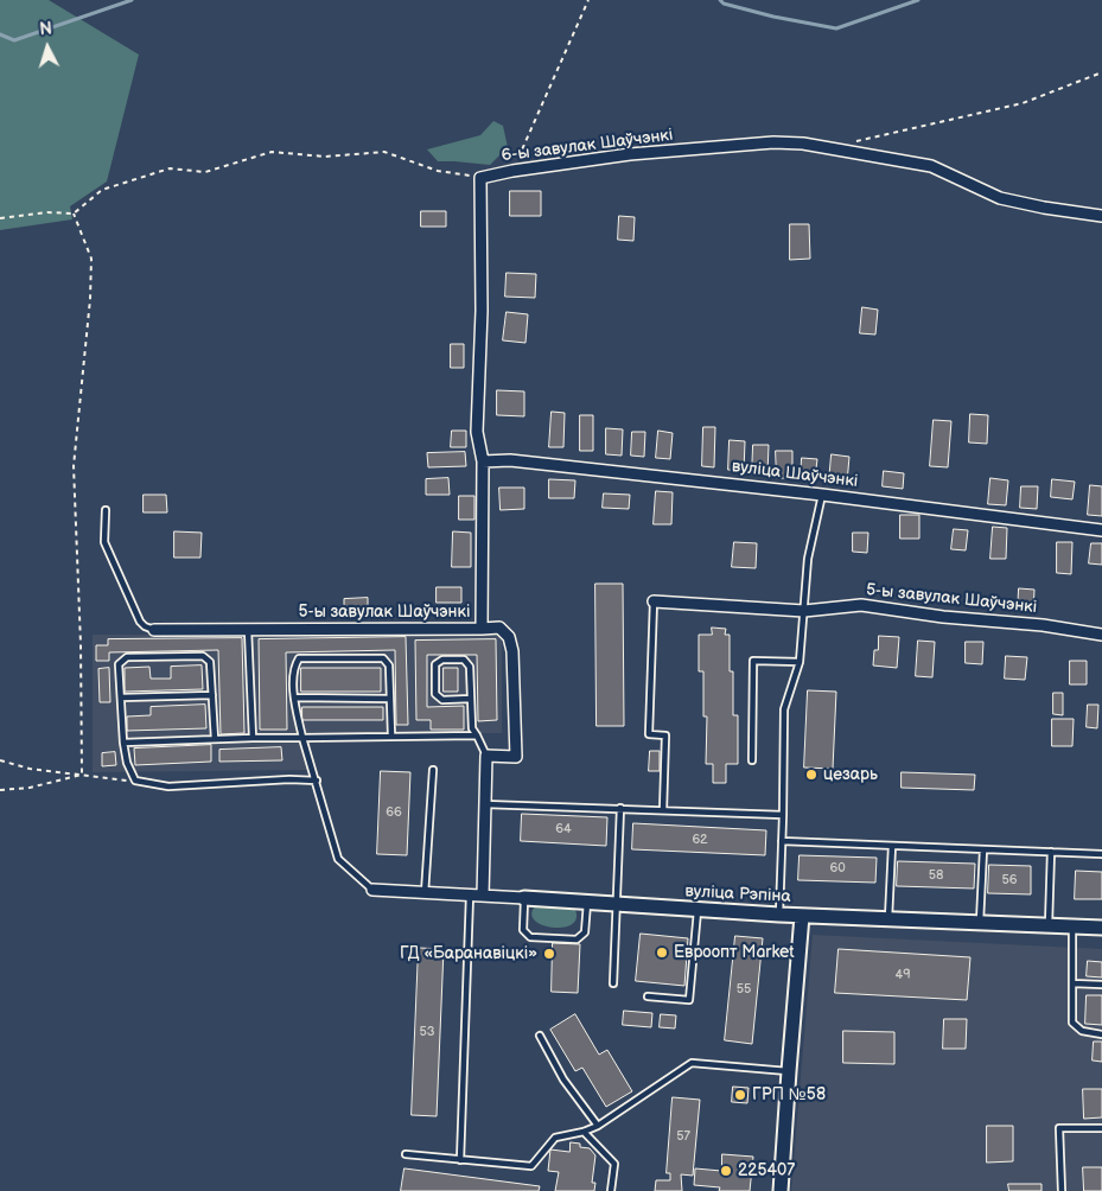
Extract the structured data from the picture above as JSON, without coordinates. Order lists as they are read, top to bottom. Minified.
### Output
{"streets":{"street":["6-ы завулак Шаўчэнкі","вуліца Шаўчэнкі","5-ы завулак Шаўчэнкі","вуліца Рэпіна"]},"crossings":[["вуліца Шаўчэнкі","5-ы завулак Шаўчэнкі"]],"places":["цезарь","Евроопт Market","ГД «Баранавіцкі»","ГРП №58","225407"],"house_numbers":["66","64","62","60","58","56","49","55","53","57"],"north":"top"}
